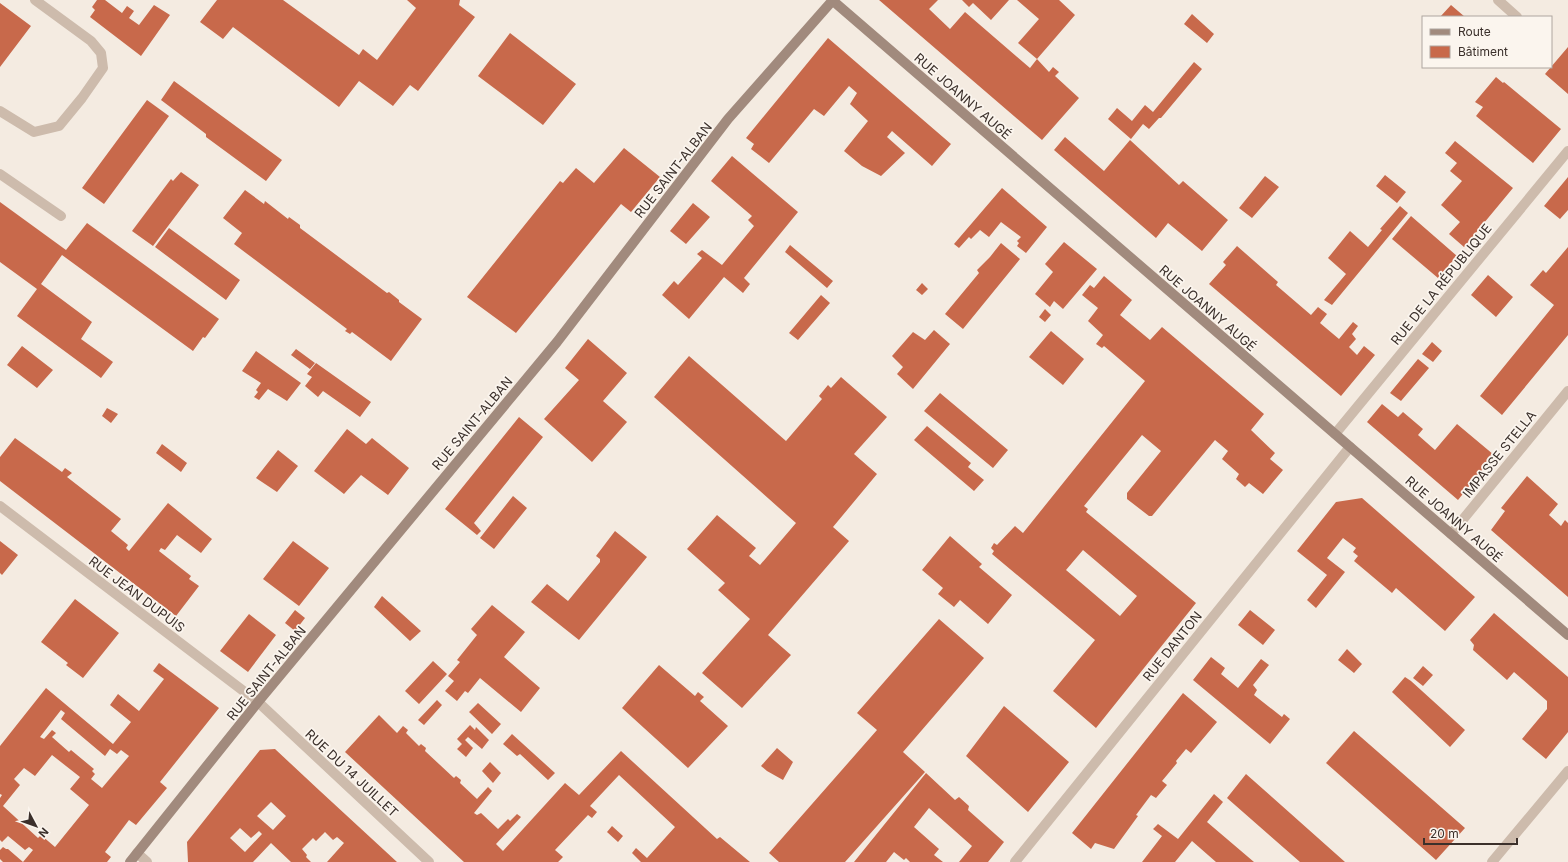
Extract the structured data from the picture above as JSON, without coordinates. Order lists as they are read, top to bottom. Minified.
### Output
{"streets":{"street":["RUE JOANNY AUGÉ","RUE SAINT-ALBAN","RUE DE LA RÉPUBLIQUE","IMPASSE STELLA","RUE JEAN DUPUIS","RUE DANTON","RUE DU 14 JUILLET"]},"crossings":[["RUE JOANNY AUGÉ","RUE SAINT-ALBAN"],["RUE JOANNY AUGÉ","RUE DE LA RÉPUBLIQUE"],["RUE JOANNY AUGÉ","IMPASSE STELLA"],["RUE JOANNY AUGÉ","RUE DANTON"],["RUE SAINT-ALBAN","RUE JEAN DUPUIS"],["RUE SAINT-ALBAN","RUE DU 14 JUILLET"],["RUE JEAN DUPUIS","RUE DU 14 JUILLET"]],"legend":["Route","Bâtiment"],"scale_bar":"20 m","north":"bottom right"}
